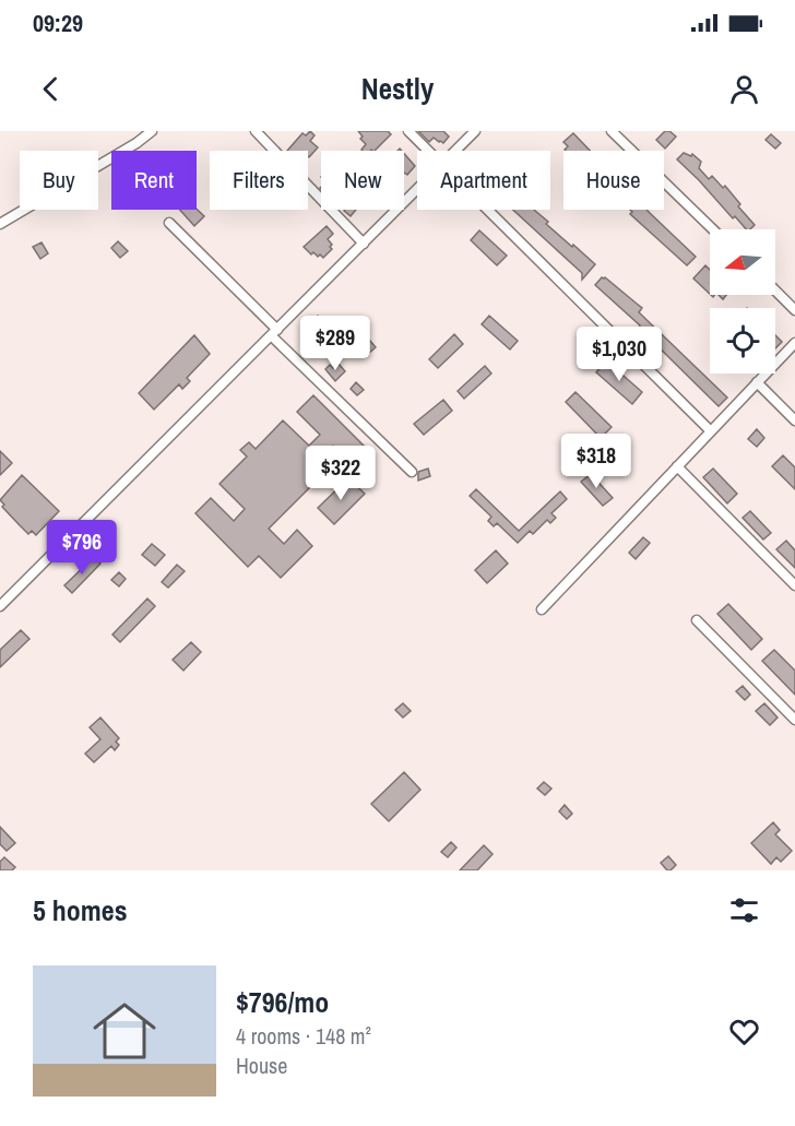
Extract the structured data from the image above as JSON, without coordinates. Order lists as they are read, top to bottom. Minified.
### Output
{"north":"left","page":{"status":"09:29","header":"Nestly","chip":["Buy","Rent","Filters","New","Apartment","House"],"price":["$289","$1,030","$318","$322","$796"],"heading":"5 homes","list":[{"name":"$796/mo","note":"4 rooms · 148 m² · House"}]}}
